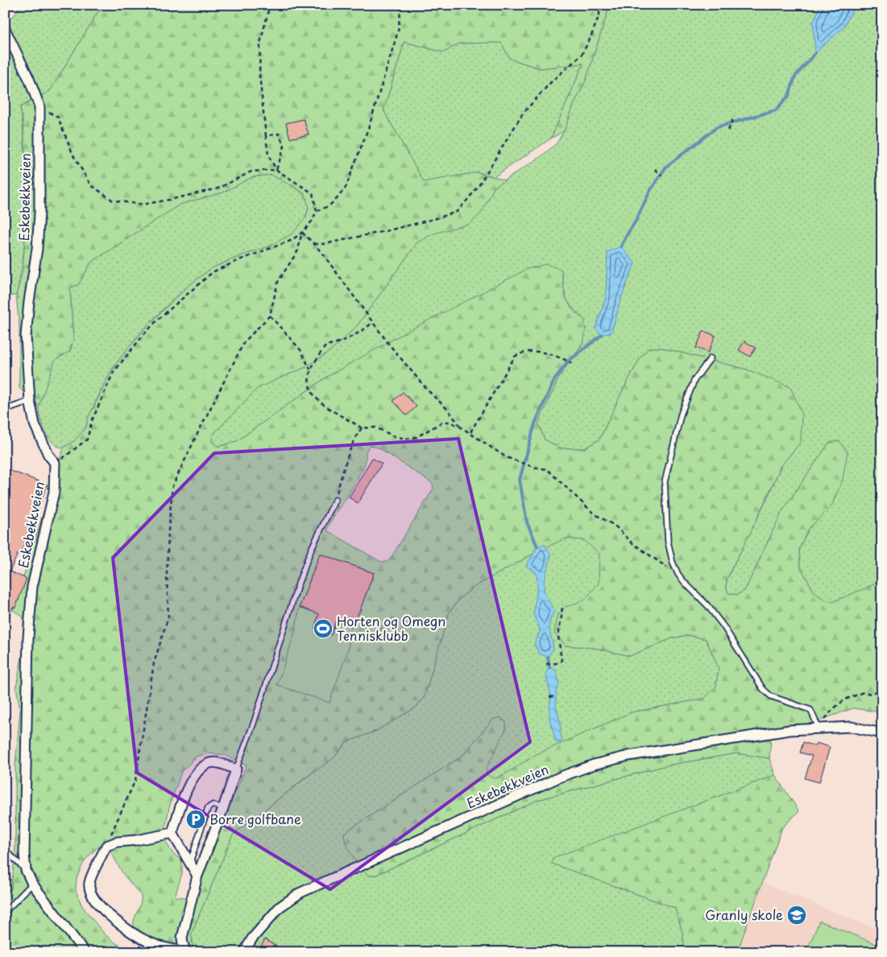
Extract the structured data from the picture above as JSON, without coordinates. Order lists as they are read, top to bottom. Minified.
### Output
{"streets":{"street":["Eskebekkveien"]},"places":{"sports":["Horten og Omegn Tennisklubb"],"parking":["Borre golfbane"],"school or university":["Granly skole"]}}
